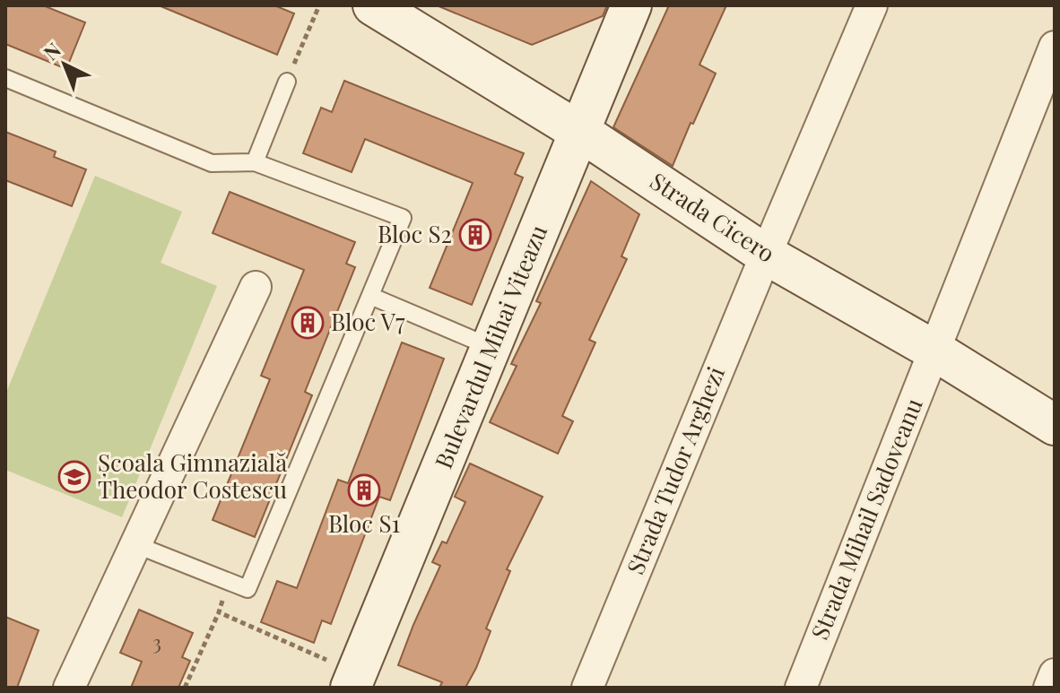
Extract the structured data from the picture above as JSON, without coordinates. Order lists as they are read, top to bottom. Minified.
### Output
{"streets":{"main road":["Strada Cicero","Bulevardul Mihai Viteazu"],"street":["Strada Tudor Arghezi","Strada Mihail Sadoveanu"]},"crossings":[["Strada Cicero","Bulevardul Mihai Viteazu"],["Strada Cicero","Strada Tudor Arghezi"],["Strada Cicero","Strada Mihail Sadoveanu"]],"places":{"building":["Bloc S2","Bloc V7","Bloc S1"],"school or university":["Școala Gimnazială Theodor Costescu"]},"house_numbers":["3"],"north":"top left"}
